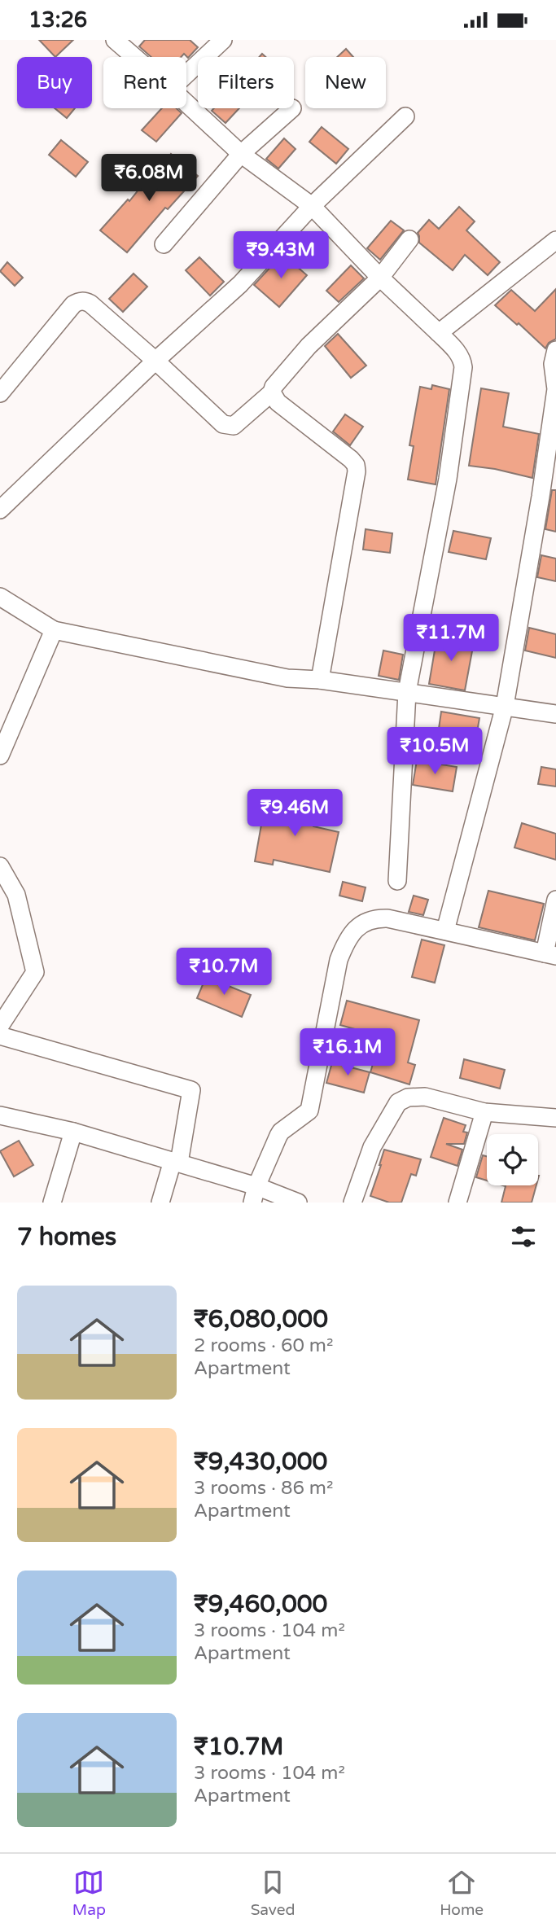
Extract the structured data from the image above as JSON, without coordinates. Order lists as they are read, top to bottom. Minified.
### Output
{"page":{"status":"13:26","chip":["Buy","Rent","Filters","New"],"price":["₹6.08M","₹9.43M","₹11.7M","₹10.5M","₹9.46M","₹10.7M","₹16.1M"],"heading":"7 homes","list":[{"name":"₹6,080,000","note":"2 rooms · 60 m² · Apartment"},{"name":"₹9,430,000","note":"3 rooms · 86 m² · Apartment"},{"name":"₹9,460,000","note":"3 rooms · 104 m² · Apartment"},{"name":"₹10.7M","note":"3 rooms · 104 m² · Apartment"}],"tabs":["Map","Saved","Home"]}}
